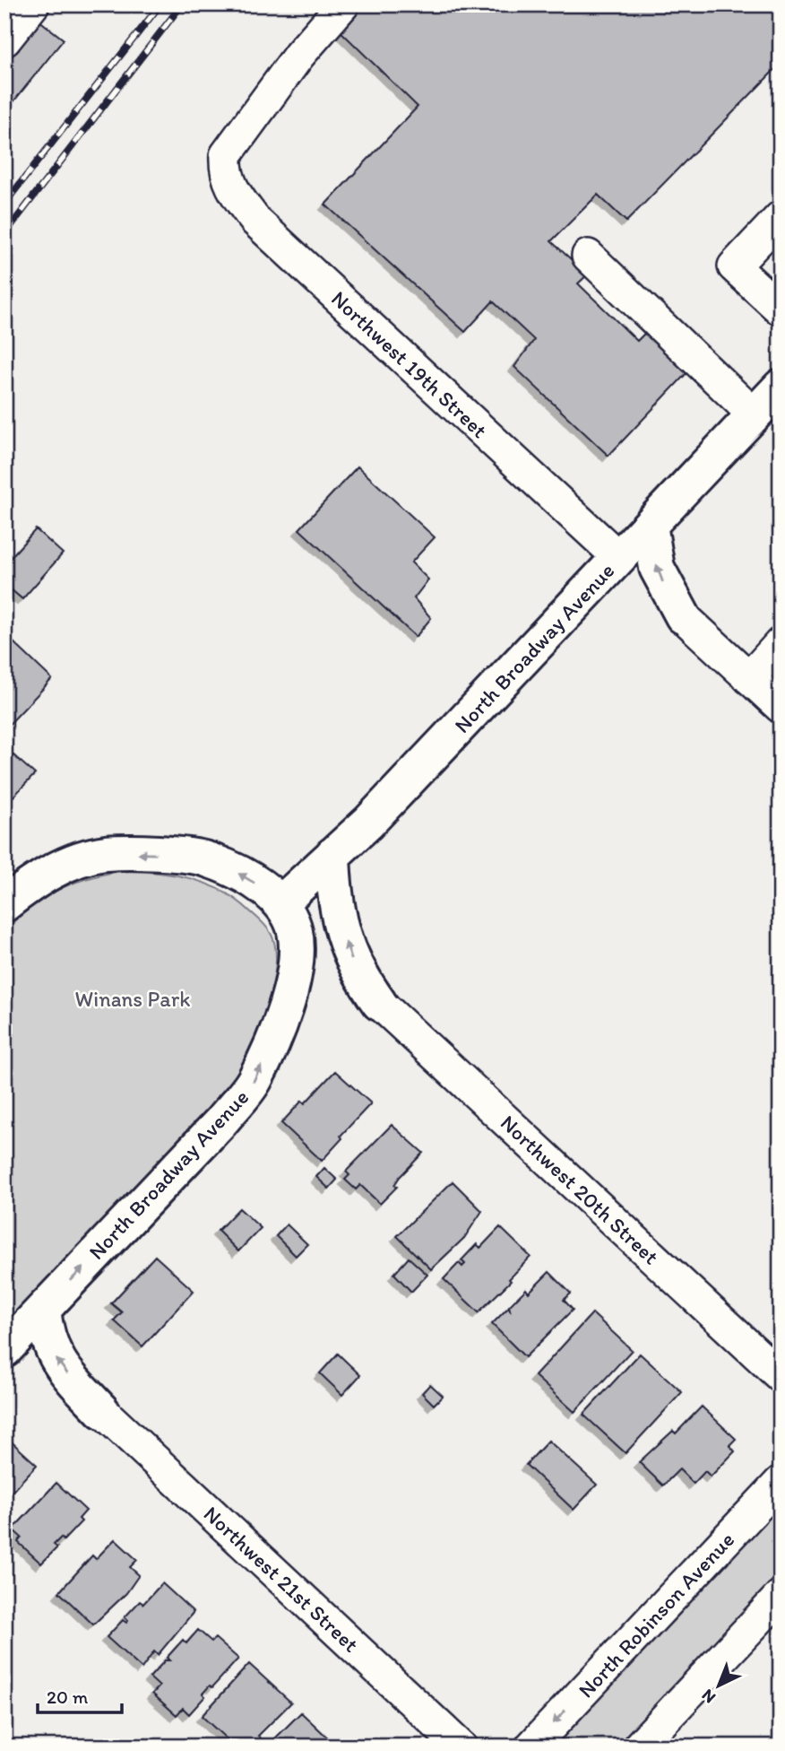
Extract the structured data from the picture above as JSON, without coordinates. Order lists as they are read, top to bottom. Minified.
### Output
{"streets":{"main road":["North Broadway Avenue"],"street":["Northwest 19th Street","Northwest 20th Street","Northwest 21st Street","North Robinson Avenue"]},"crossings":[["Northwest 19th Street","North Broadway Avenue"]],"parks":["Winans Park"],"scale_bar":"20 m","north":"bottom left"}
